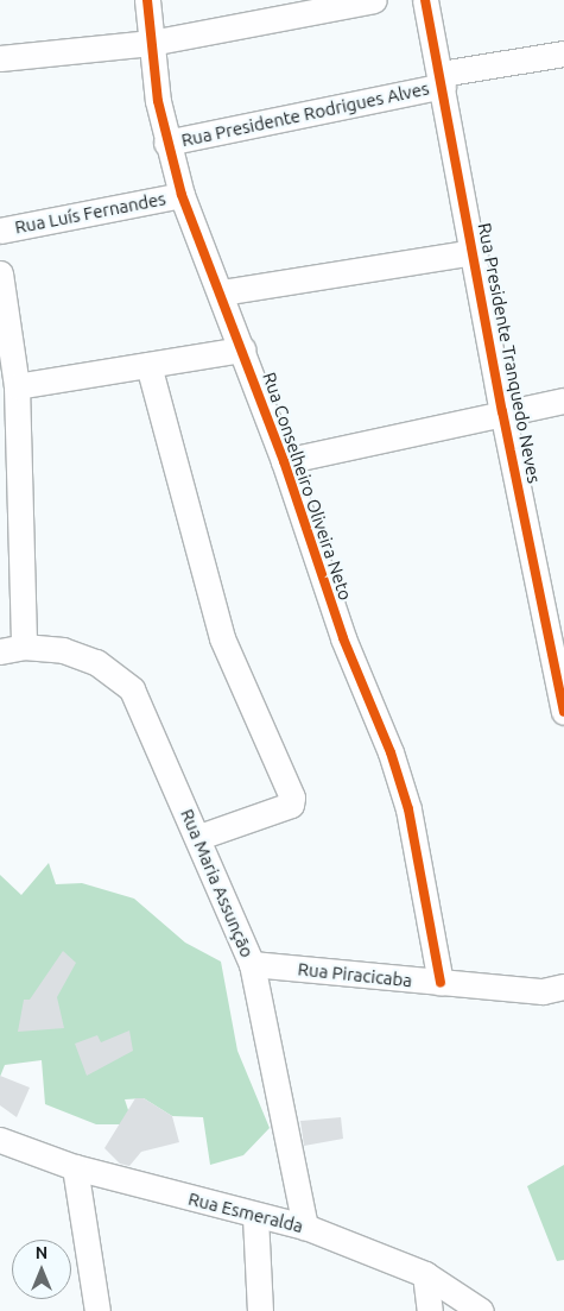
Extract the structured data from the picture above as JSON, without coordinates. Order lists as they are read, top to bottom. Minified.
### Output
{"streets":{"street":["Rua Presidente Rodrigues Alves","Rua Luís Fernandes","Rua Presidente Tranquedo Neves","Rua Conselheiro Oliveira Neto","Rua Maria Assunção","Rua Piracicaba","Rua Esmeralda"]},"crossings":[["Rua Presidente Rodrigues Alves","Rua Presidente Tranquedo Neves"],["Rua Presidente Rodrigues Alves","Rua Conselheiro Oliveira Neto"],["Rua Luís Fernandes","Rua Conselheiro Oliveira Neto"],["Rua Conselheiro Oliveira Neto","Rua Piracicaba"],["Rua Maria Assunção","Rua Piracicaba"],["Rua Maria Assunção","Rua Esmeralda"]],"north":"top"}
